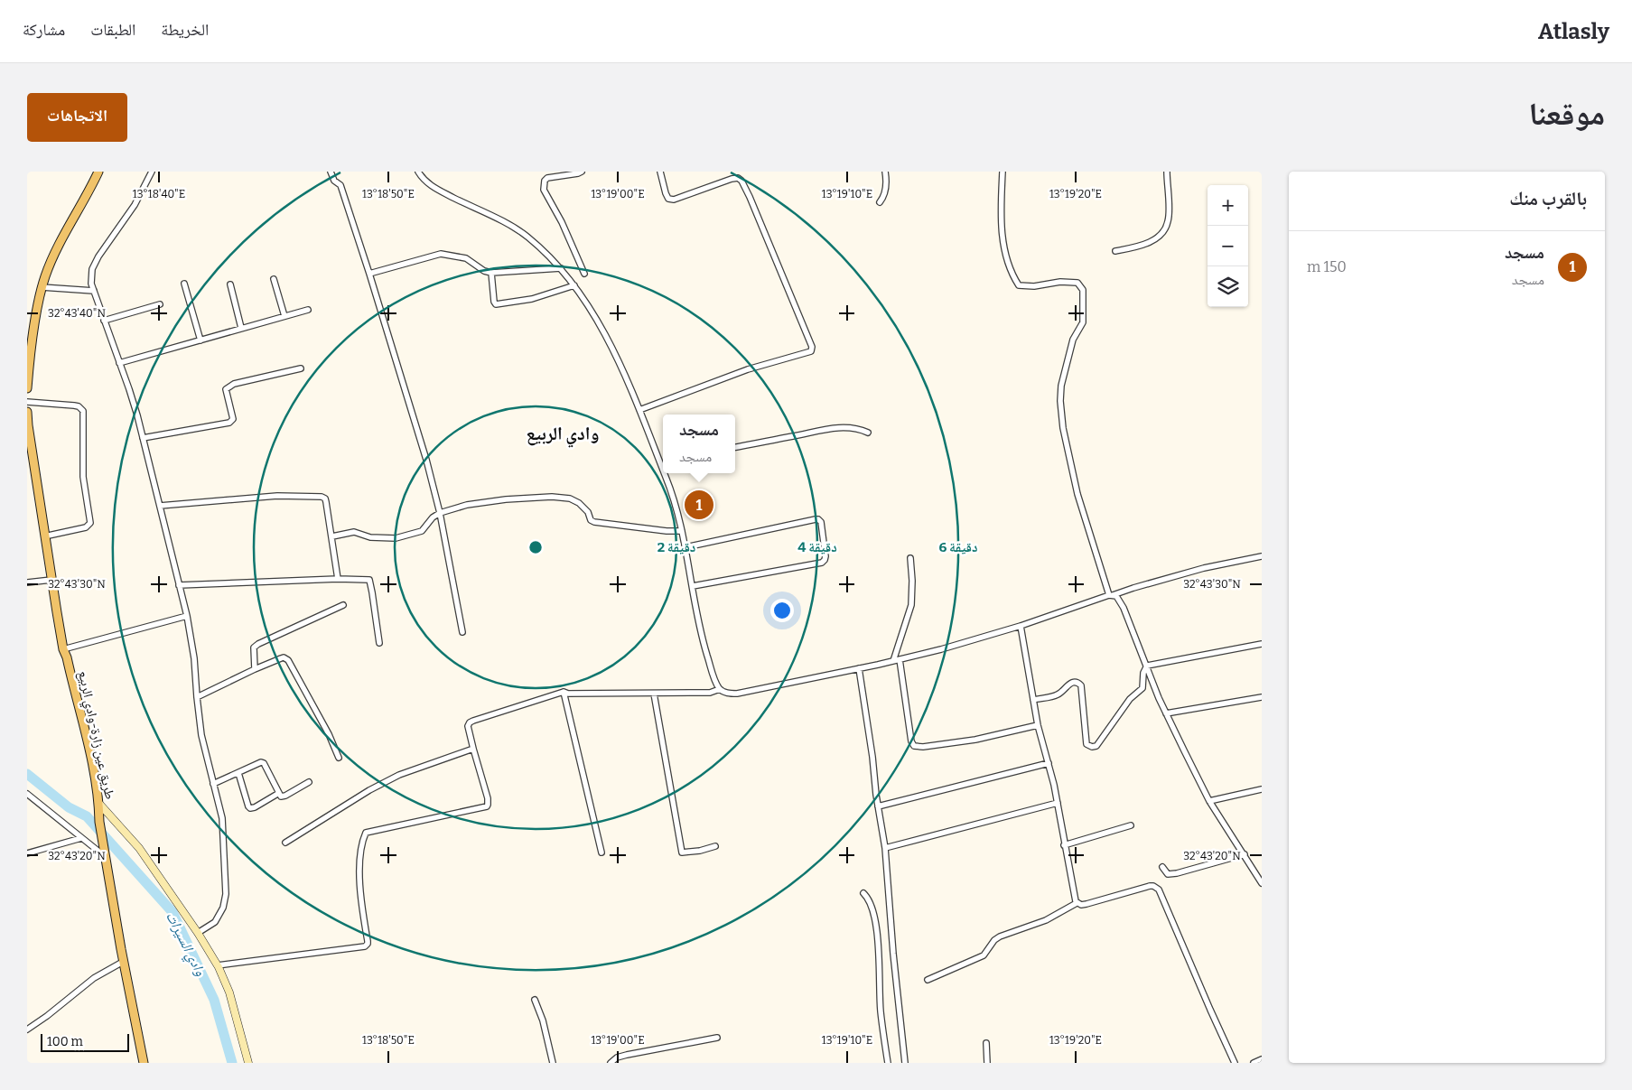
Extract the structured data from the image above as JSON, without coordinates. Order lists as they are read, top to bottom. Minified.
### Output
{"streets":{"main road":["طريق عين زارة-وادي الربيع"]},"districts":["وادي الربيع"],"water":["وادي السيرات"],"scale_bar":"100 m","page":{"header":"Atlasly","nav":["الخريطة","الطبقات","مشاركة"],"title":"موقعنا","buttons":"الاتجاهات","heading":"بالقرب منك","map_buttons":["+","−"],"list":[{"mark":"1","name":"مسجد","note":"مسجد","value":"150 m"}],"popup":["مسجد","مسجد"],"pins":"1","scale":"100 m"},"coordinates":["13°18'40\"E","13°18'50\"E","13°19'00\"E","13°19'10\"E","13°19'20\"E","32°43'40\"N","32°43'30\"N","32°43'20\"N"],"rings":["2 دقيقة","4 دقيقة","6 دقيقة"]}
